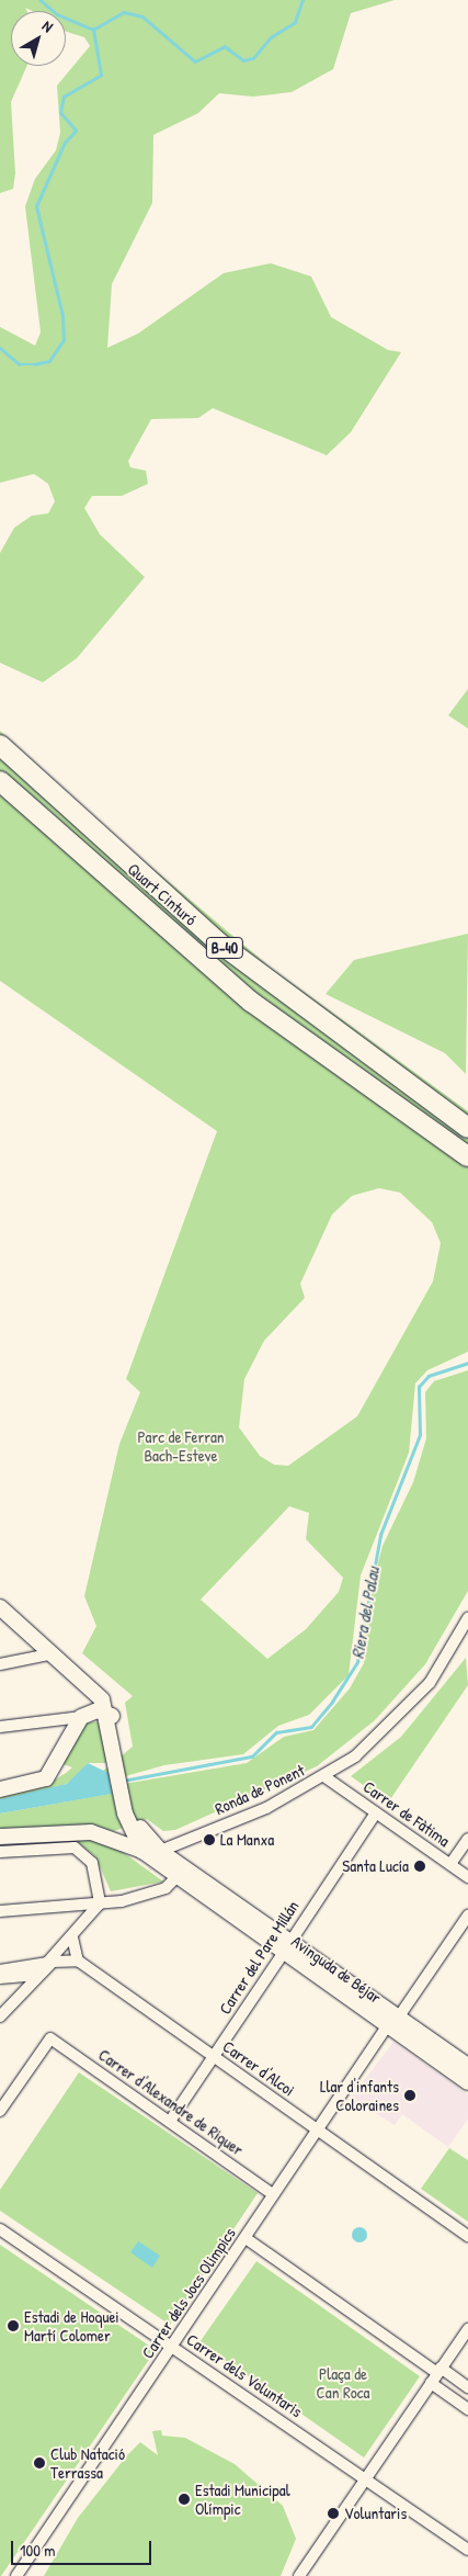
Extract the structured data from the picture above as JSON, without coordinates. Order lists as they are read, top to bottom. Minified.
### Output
{"streets":{"highway":["Quart Cinturó","B-40"],"main road":["Ronda de Ponent","Avinguda de Béjar"],"street":["Carrer de Fàtima","Carrer del Pare Millán","Carrer d'Alcoi","Carrer d'Alexandre de Riquer","Carrer dels Jocs Olimpics","Carrer dels Voluntaris"]},"crossings":[["Ronda de Ponent","Carrer de Fàtima"],["Ronda de Ponent","Avinguda de Béjar"],["Carrer de Fàtima","Carrer del Pare Millán"],["Carrer del Pare Millán","Avinguda de Béjar"],["Carrer del Pare Millán","Carrer d'Alcoi"],["Carrer del Pare Millán","Carrer d'Alexandre de Riquer"],["Avinguda de Béjar","Carrer dels Jocs Olimpics"],["Carrer d'Alcoi","Carrer dels Jocs Olimpics"],["Carrer d'Alexandre de Riquer","Carrer dels Jocs Olimpics"],["Carrer dels Jocs Olimpics","Carrer dels Voluntaris"]],"water":["Riera del Palau"],"parks":["Parc de Ferran Bach-Esteve","Plaça de Can Roca"],"places":["La Manxa","Santa Lucía","Llar d'infants Coloraines","Estadi de Hoquei Martí Colomer","Club Natació Terrassa","Estadi Municipal Olímpic","Voluntaris"],"scale_bar":"100 m","north":"top right"}
